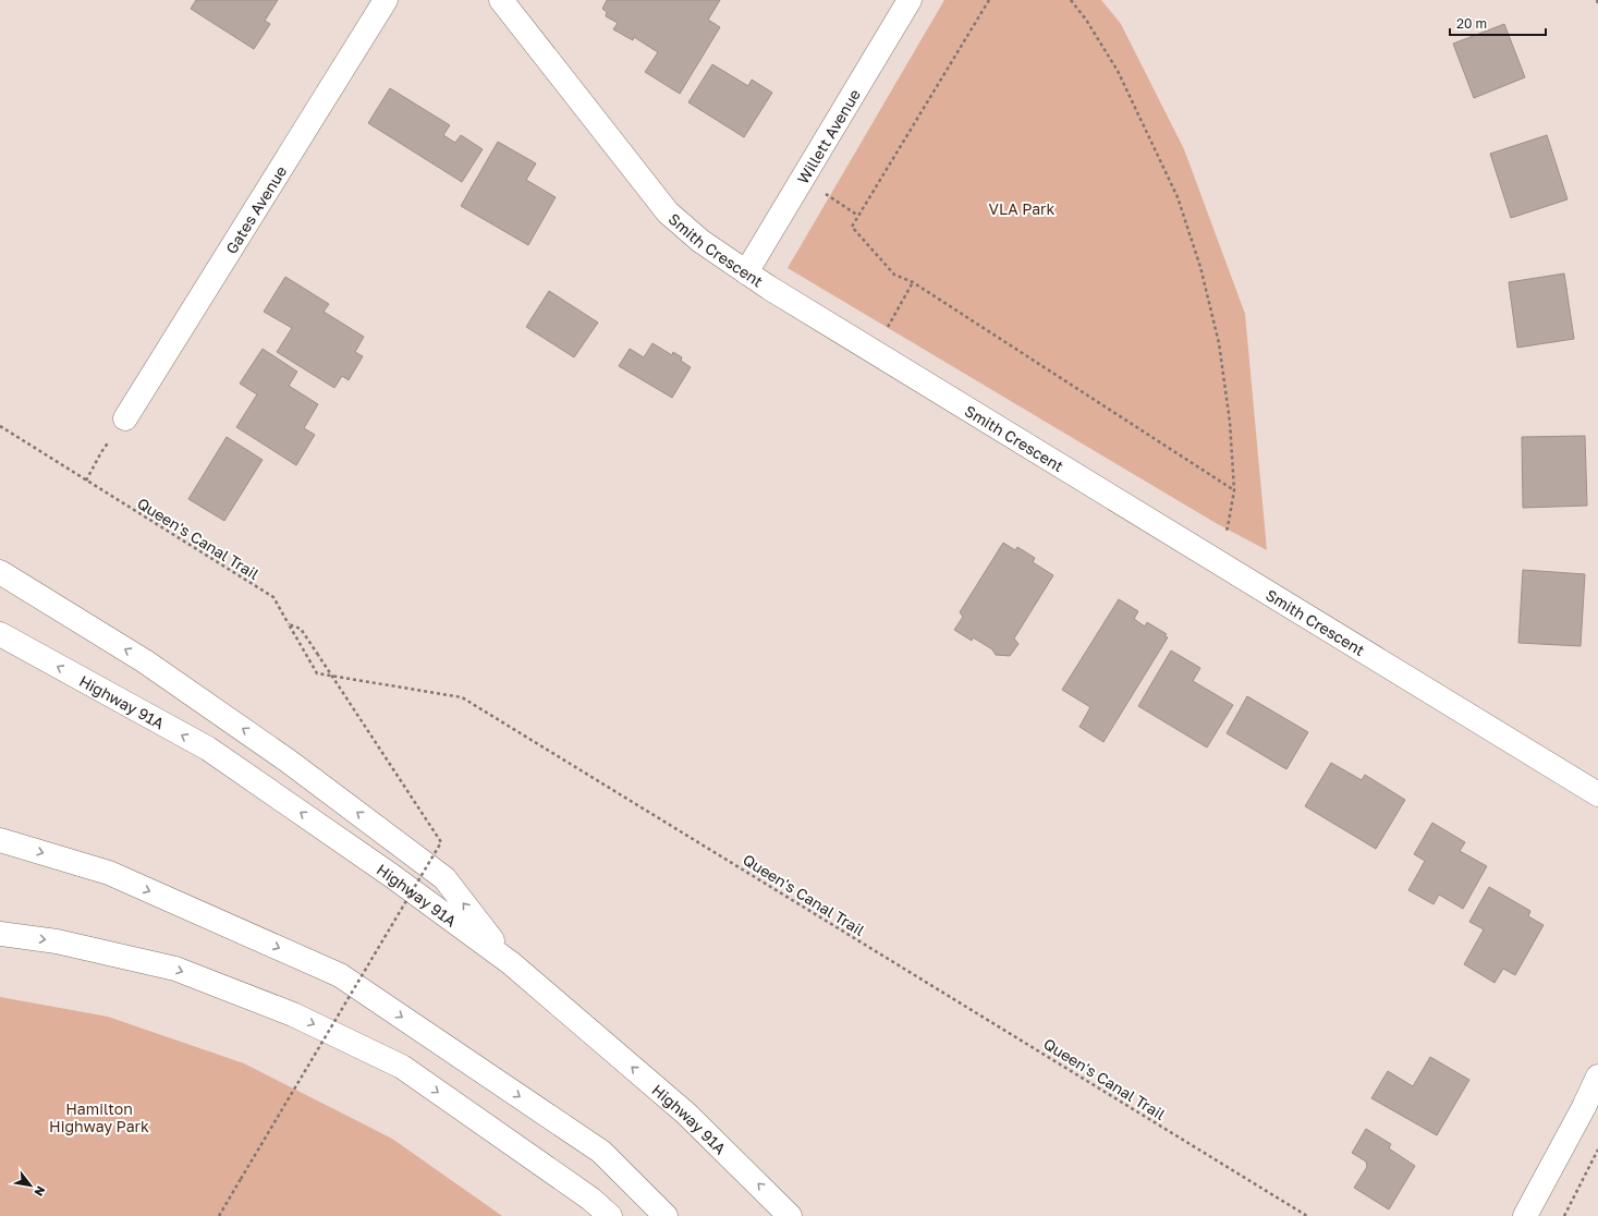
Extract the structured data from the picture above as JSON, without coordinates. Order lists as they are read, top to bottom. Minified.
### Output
{"streets":{"main road":["Willett Avenue","Gates Avenue","Smith Crescent","Highway 91A"],"path":["Queen's Canal Trail"]},"crossings":[["Willett Avenue","Smith Crescent"]],"parks":["VLA Park","Hamilton Highway Park"],"scale_bar":"20 m","north":"bottom right"}
